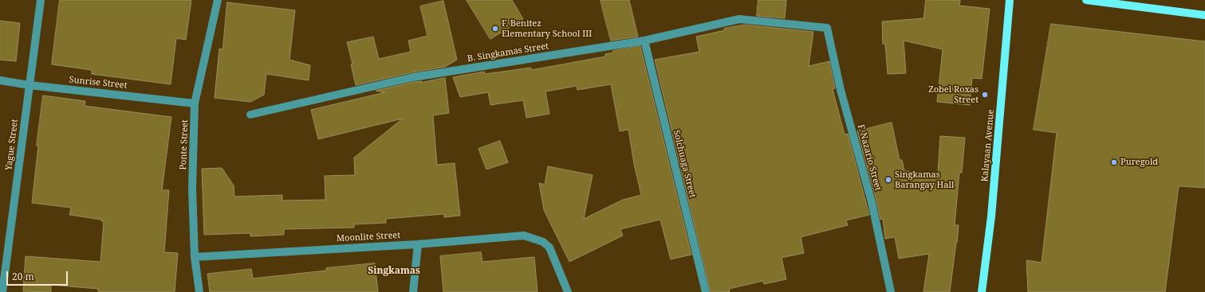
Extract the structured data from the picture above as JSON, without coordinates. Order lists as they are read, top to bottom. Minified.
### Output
{"streets":{"main road":["Kalayaan Avenue"],"street":["B. Singkamas Street","Sunrise Street","Yague Street","Ponte Street","F. Nazario Street","Solchuaga Street","Moonlite Street"]},"crossings":[["B. Singkamas Street","F. Nazario Street"],["B. Singkamas Street","Solchuaga Street"],["Sunrise Street","Yague Street"],["Sunrise Street","Ponte Street"],["Ponte Street","Moonlite Street"]],"districts":["Singkamas"],"places":["F. Benitez Elementary School III","Zobel Roxas Street","Puregold","Singkamas Barangay Hall"],"scale_bar":"20 m"}
